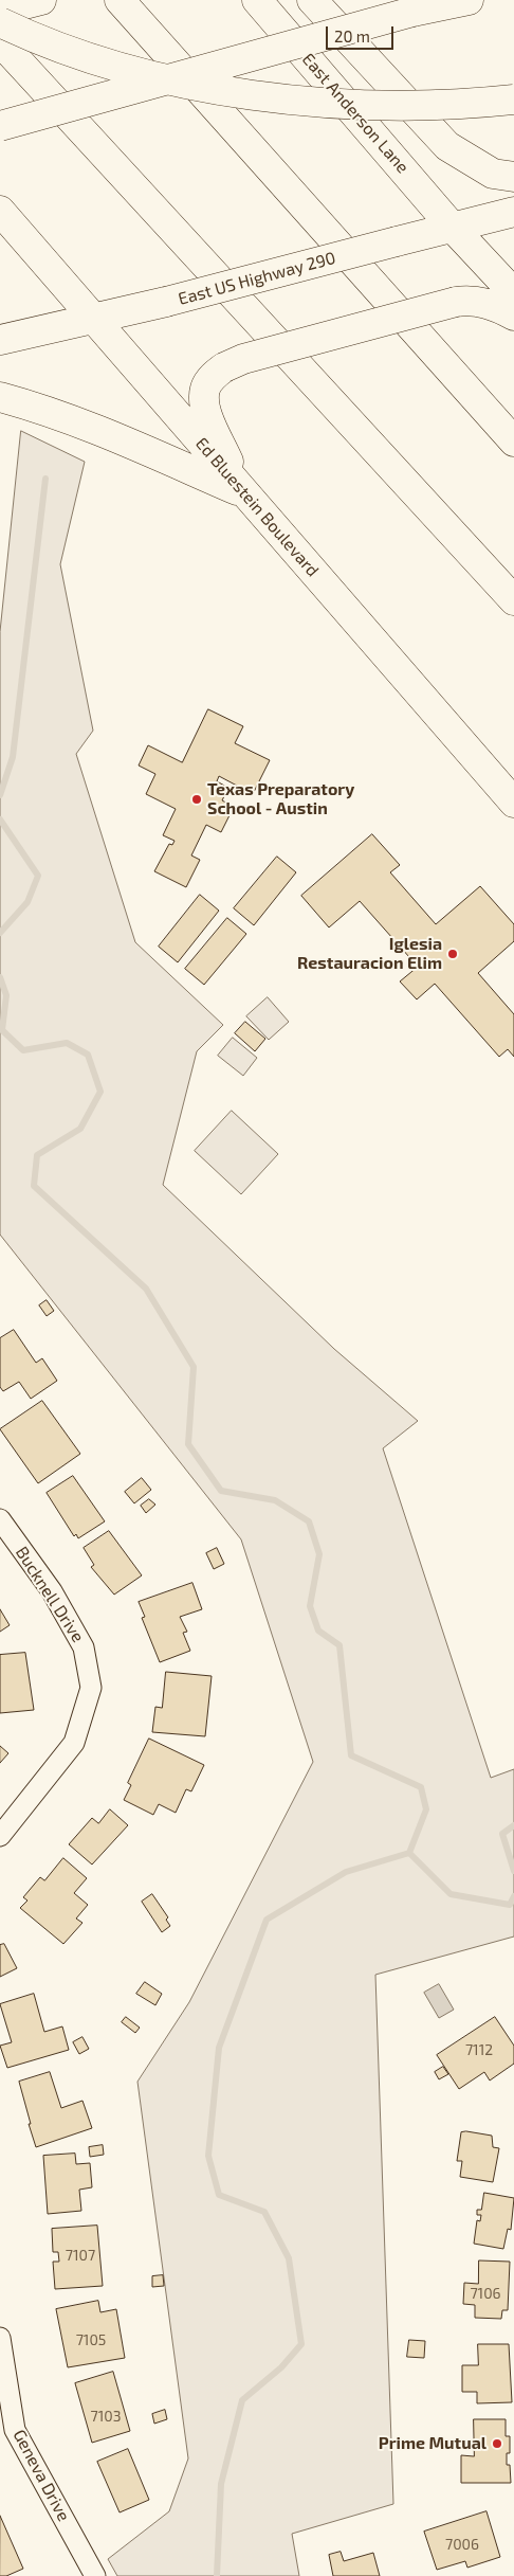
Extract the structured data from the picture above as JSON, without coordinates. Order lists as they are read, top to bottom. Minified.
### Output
{"streets":{"main road":["East Anderson Lane","East US Highway 290","Ed Bluestein Boulevard"],"street":["Bucknell Drive","Geneva Drive"]},"crossings":[["East Anderson Lane","East US Highway 290"],["East US Highway 290","Ed Bluestein Boulevard"]],"places":["Texas Preparatory School - Austin","Iglesia Restauracion Elim","Prime Mutual"],"house_numbers":["7112","7107","7106","7105","7103","7006"],"scale_bar":"20 m"}
